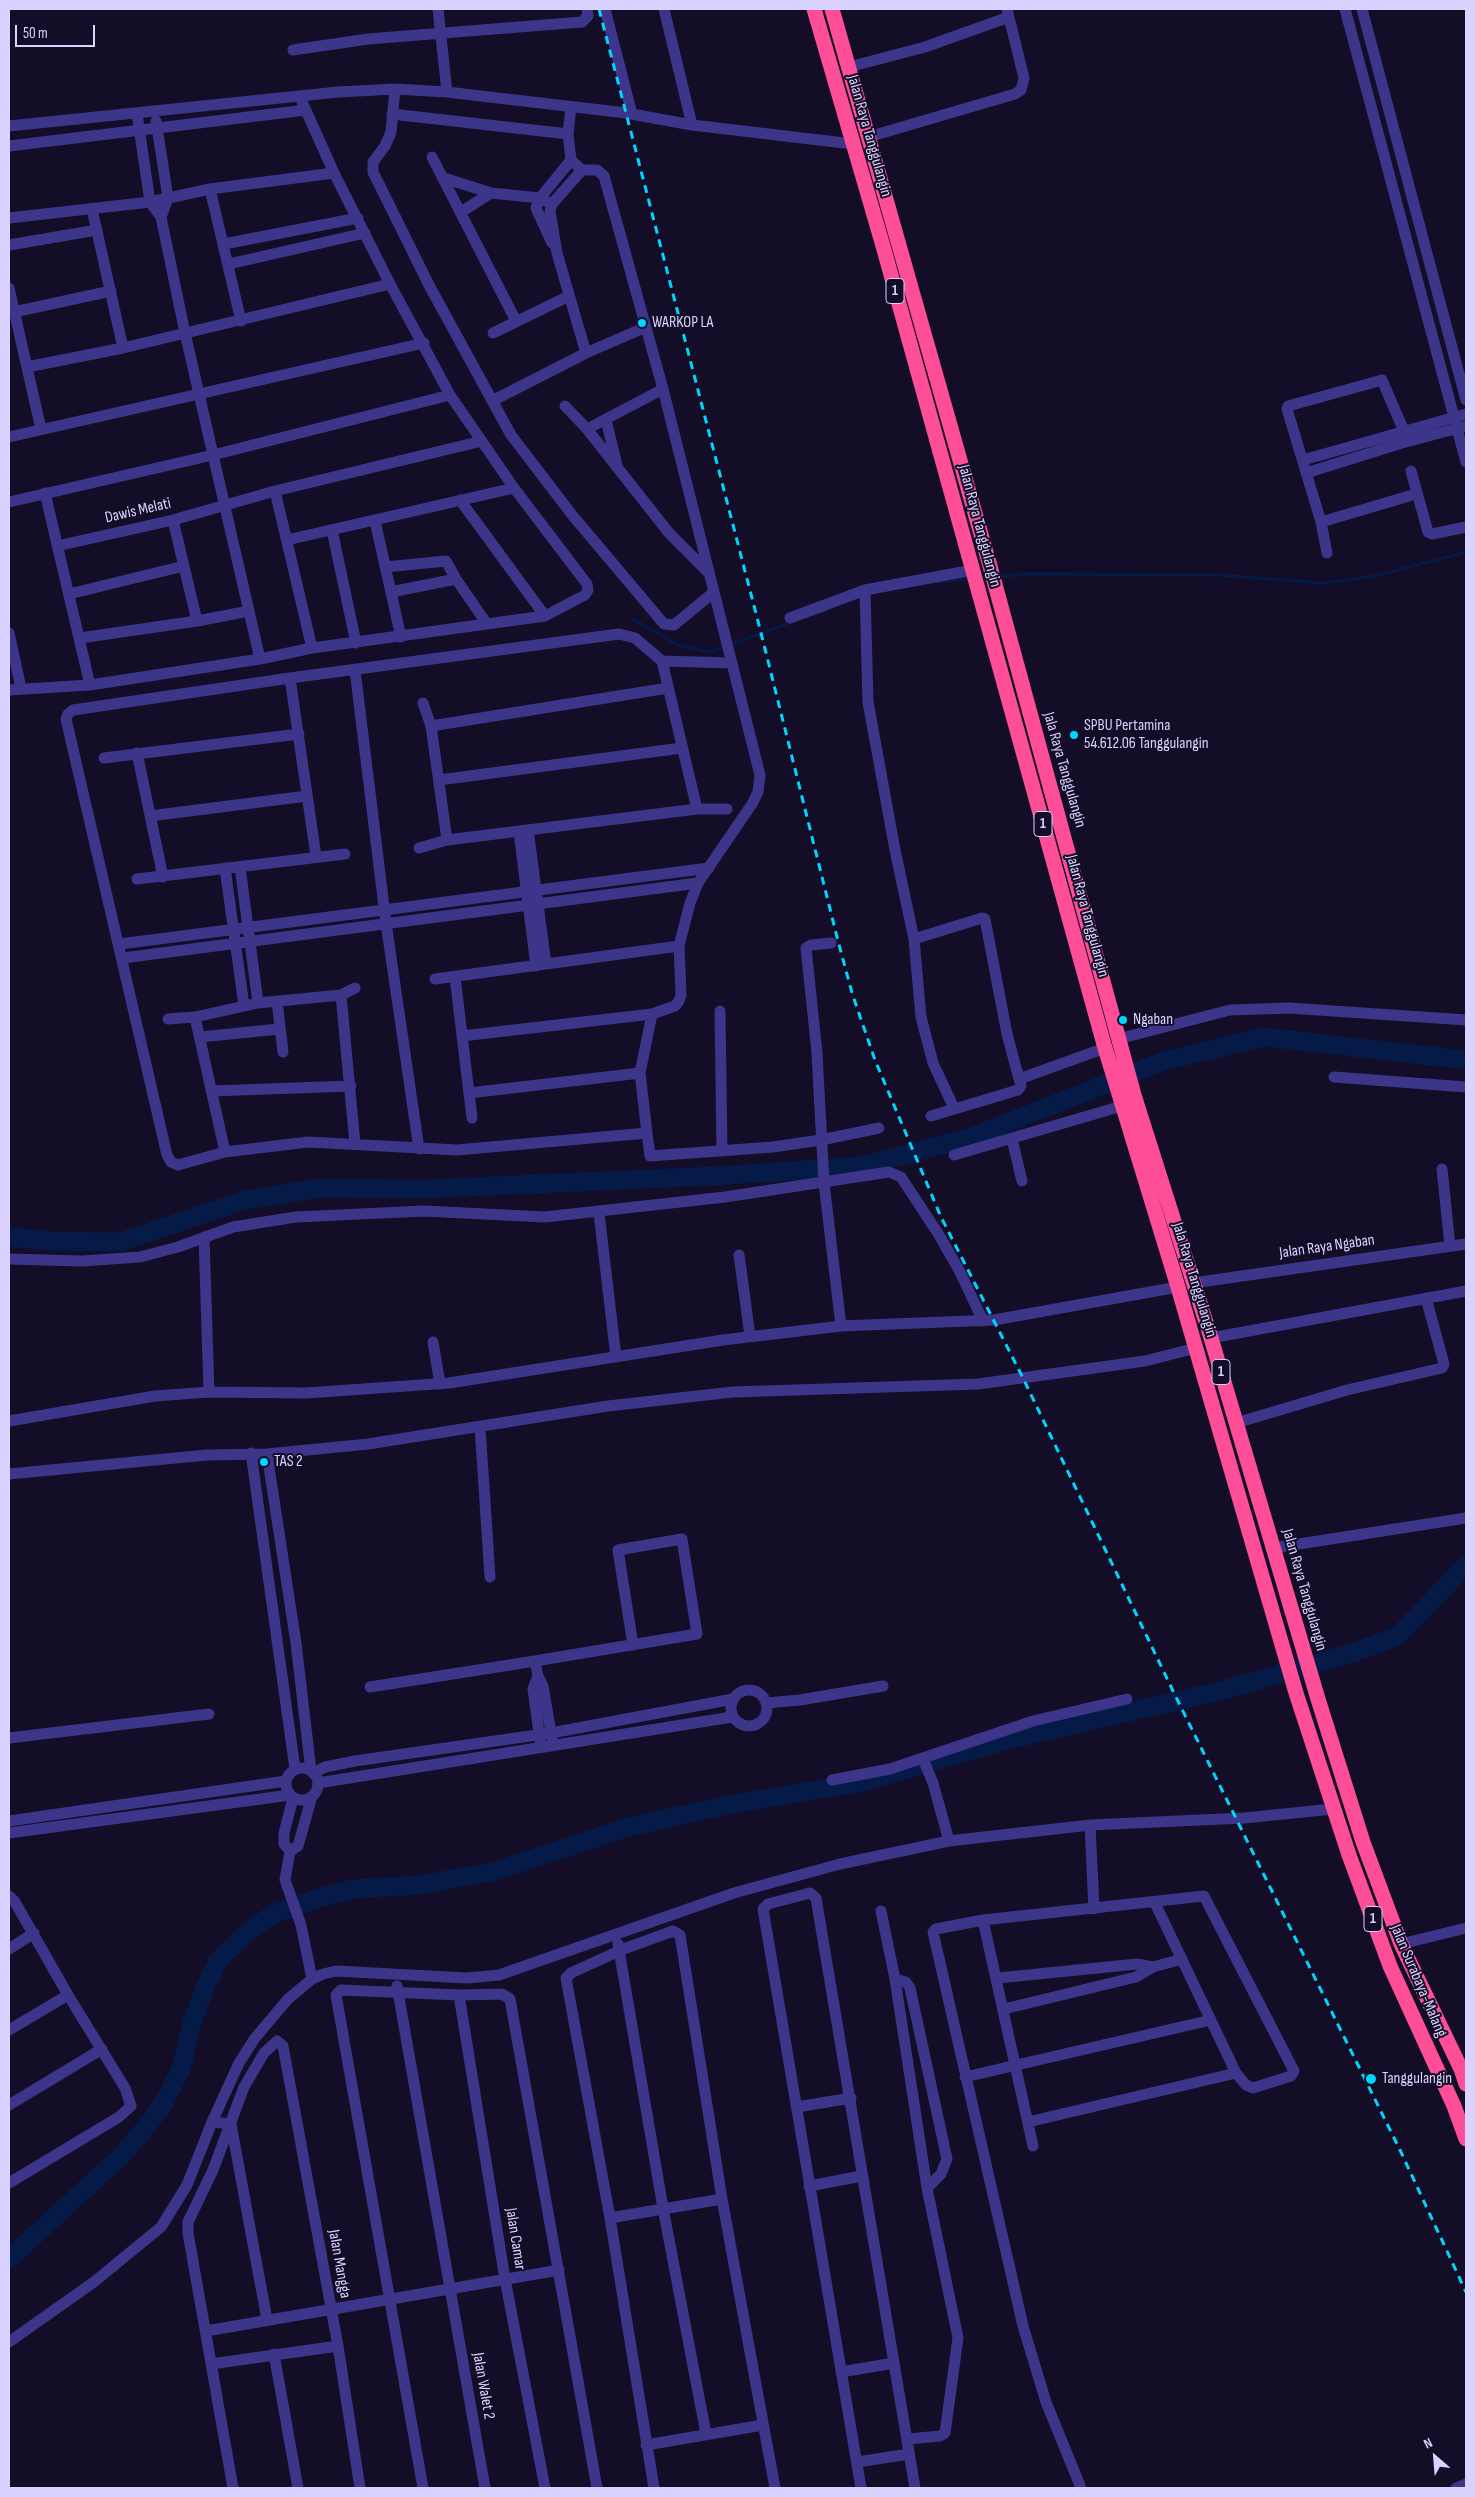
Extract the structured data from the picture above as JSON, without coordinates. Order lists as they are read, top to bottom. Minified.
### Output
{"streets":{"highway":["Jalan Raya Tanggulangin","1","Jala Raya Tanggulangin","Jalan Surabaya-Malang"],"street":["Dawis Melati","Jalan Raya Ngaban","Jalan Camar","Jalan Mangga","Jalan Walet 2"]},"crossings":[["Jalan Raya Tanggulangin","1"],["Jalan Raya Tanggulangin","Jala Raya Tanggulangin"],["Jalan Raya Tanggulangin","Jalan Raya Ngaban"],["1","Jala Raya Tanggulangin"],["Jala Raya Tanggulangin","Jalan Surabaya-Malang"]],"places":["WARKOP LA","SPBU Pertamina 54.612.06 Tanggulangin","Ngaban","TAS 2","Tanggulangin"],"scale_bar":"50 m","north":"top left"}
